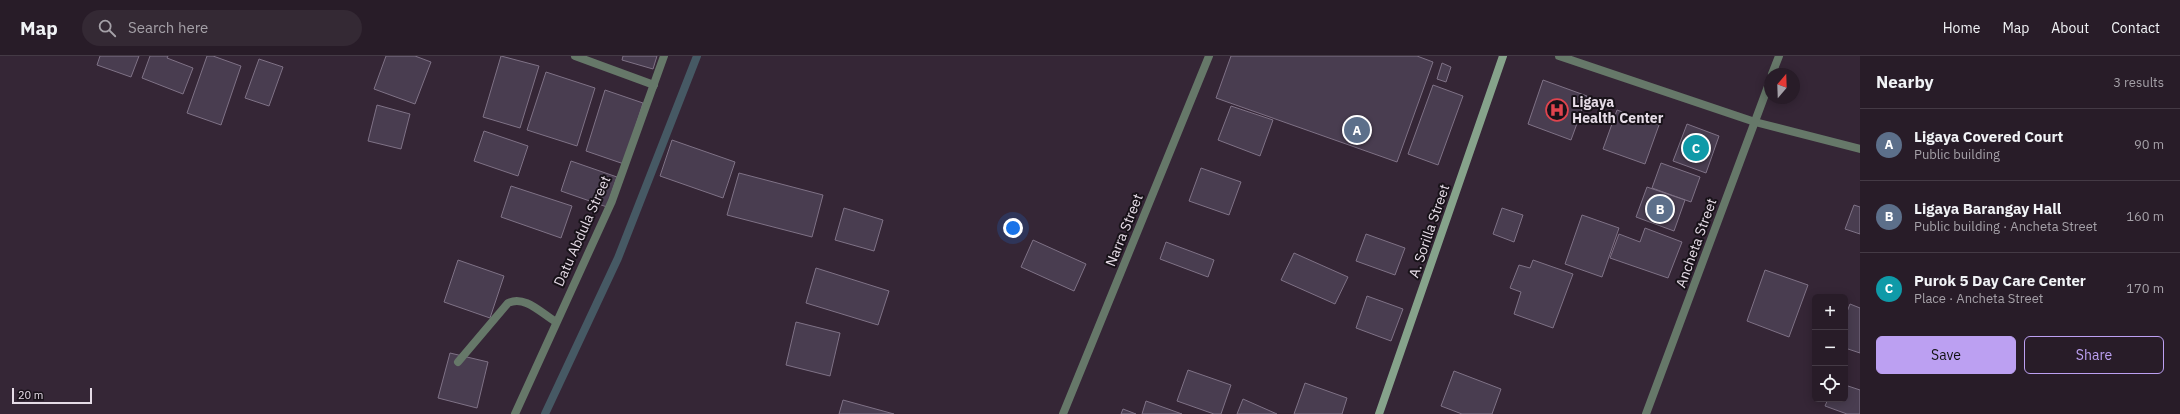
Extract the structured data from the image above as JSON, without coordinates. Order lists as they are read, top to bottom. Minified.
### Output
{"streets":{"street":["Narra Street","Datu Abdula Street","A. Sorilla Street","Ancheta Street"]},"places":{"hospital":["Ligaya Health Center"]},"scale_bar":"20 m","north":"top","page":{"header":"Map","search":"Search here","nav":["Home","Map","About","Contact"],"heading":["Nearby","3 results"],"list":[{"mark":"A","name":"Ligaya Covered Court","note":"Public building","value":"90 m"},{"mark":"B","name":"Ligaya Barangay Hall","note":"Public building · Ancheta Street","value":"160 m"},{"mark":"C","name":"Purok 5 Day Care Center","note":"Place · Ancheta Street","value":"170 m"}],"pins":["A","C","B"],"map_buttons":["+","−"],"buttons":["Save","Share"],"scale":"20 m"}}
